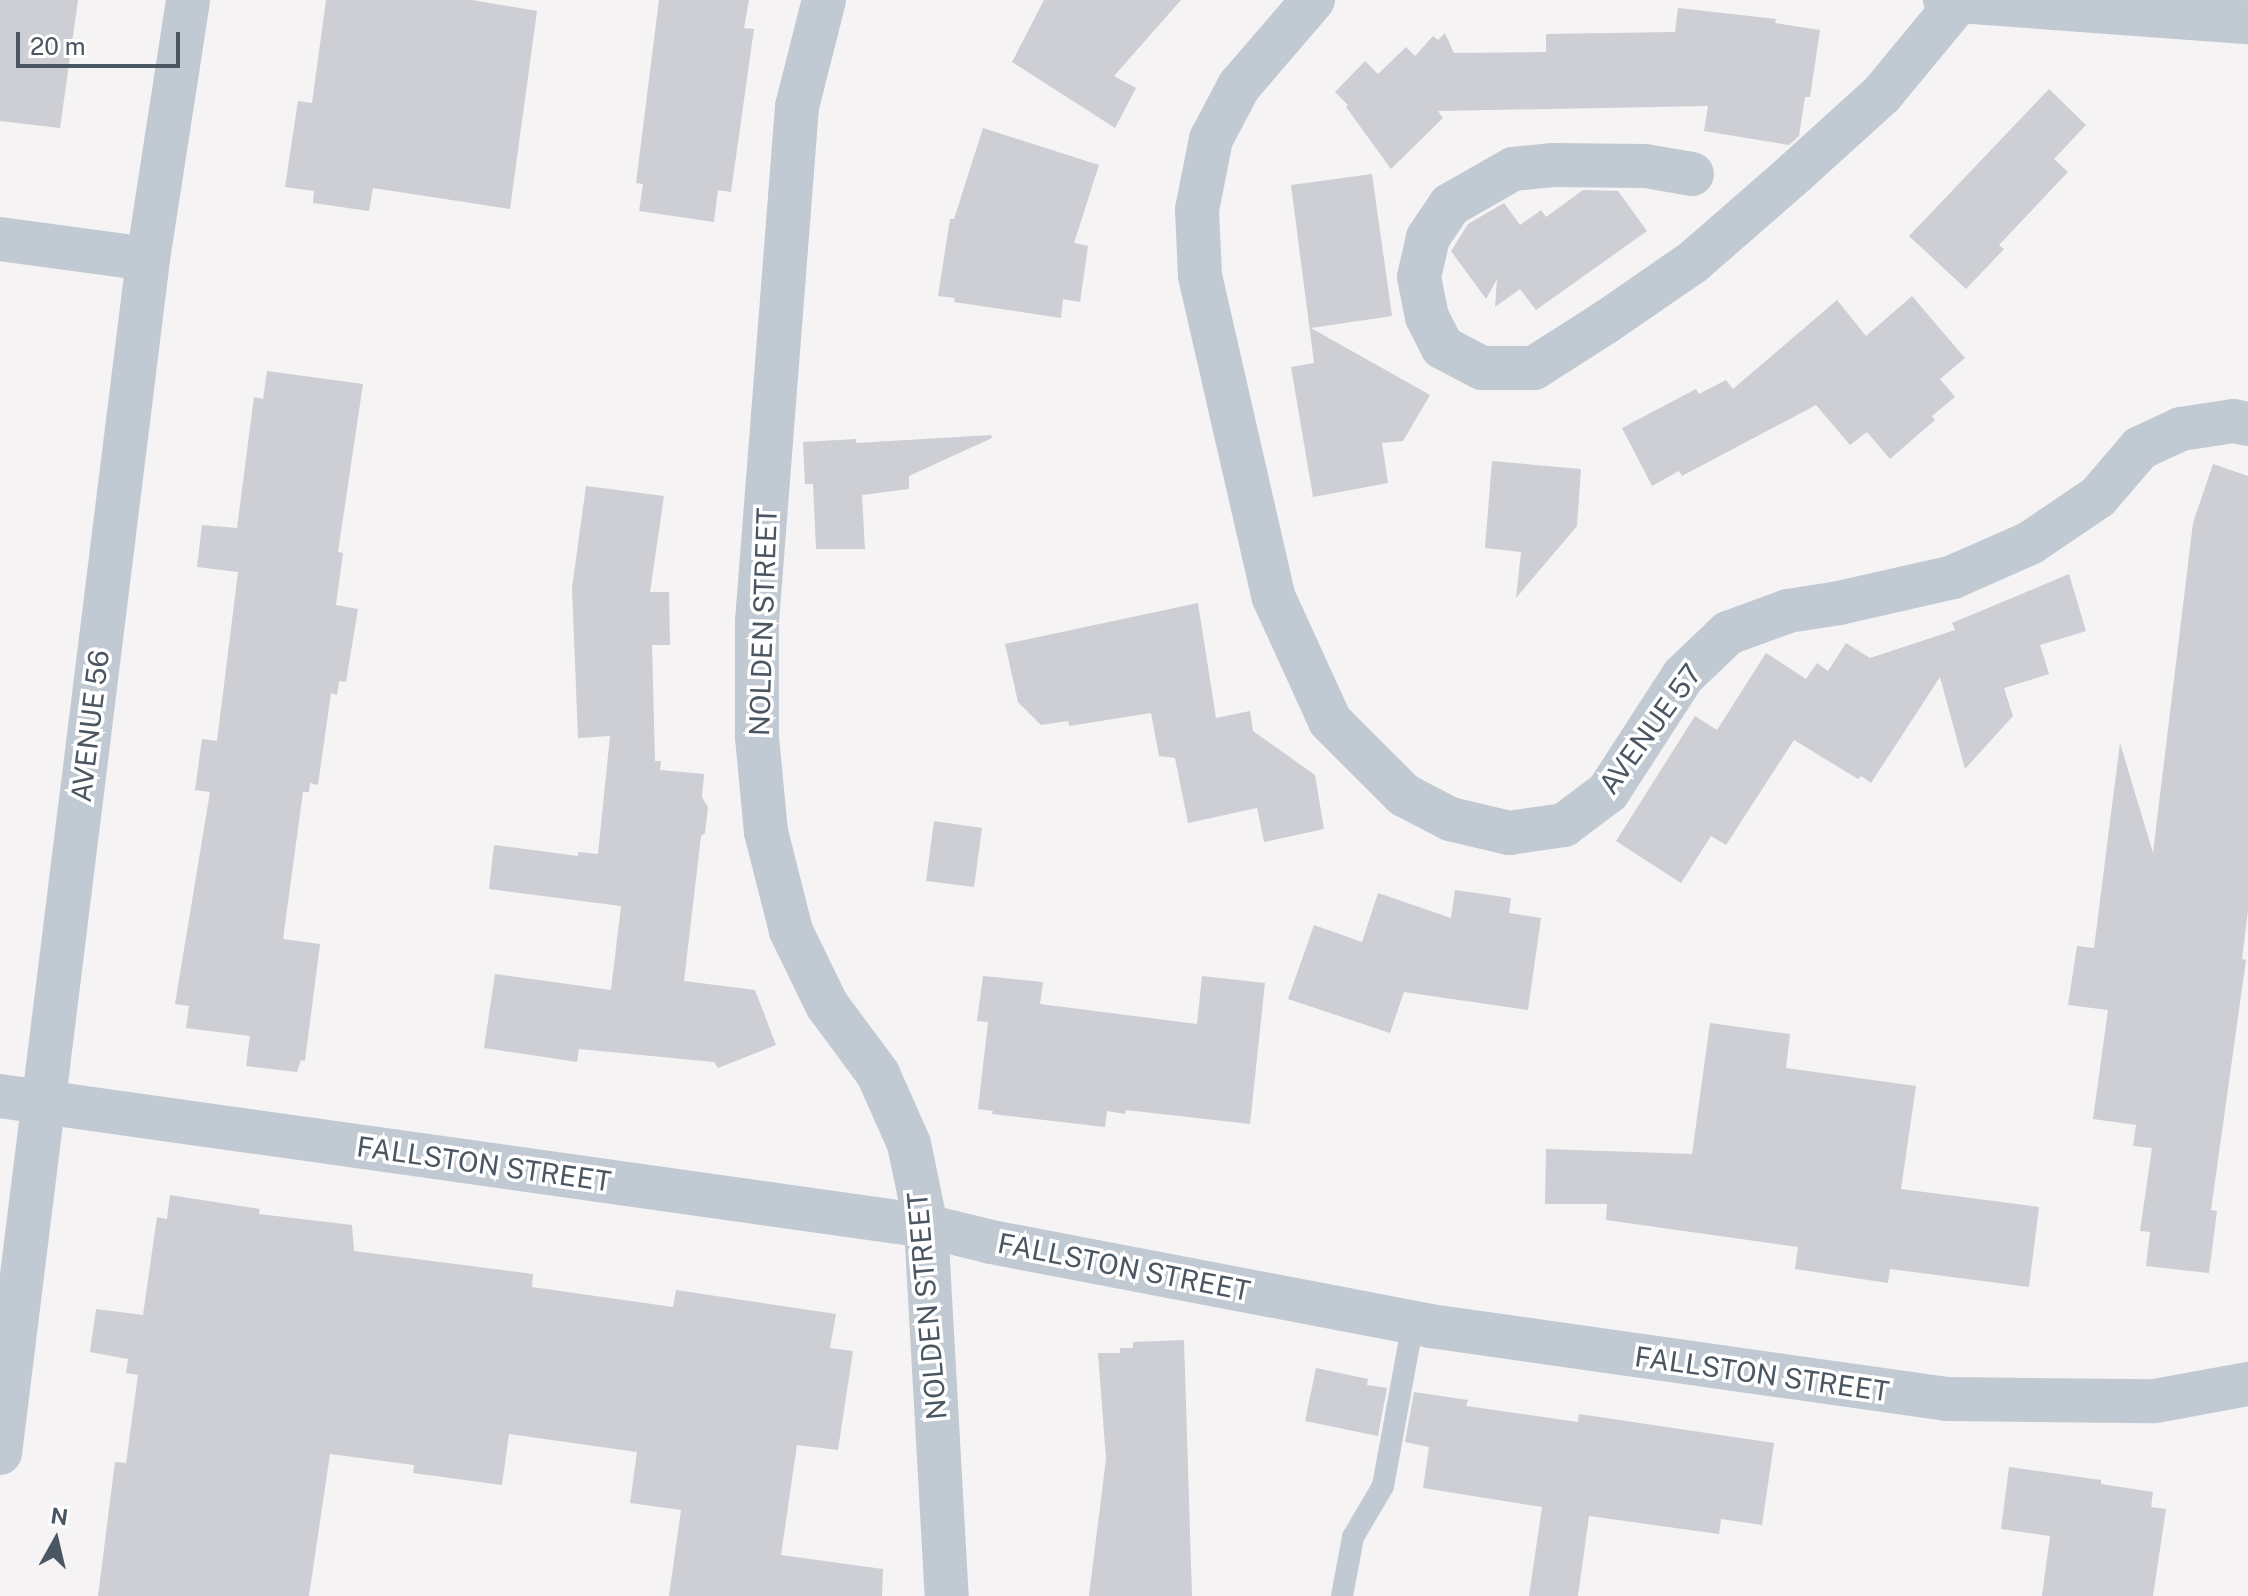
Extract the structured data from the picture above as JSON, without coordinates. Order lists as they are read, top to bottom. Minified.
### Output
{"streets":{"street":["NOLDEN STREET","AVENUE 56","AVENUE 57","FALLSTON STREET"]},"crossings":[["NOLDEN STREET","FALLSTON STREET"],["AVENUE 56","FALLSTON STREET"]],"scale_bar":"20 m","north":"top"}
